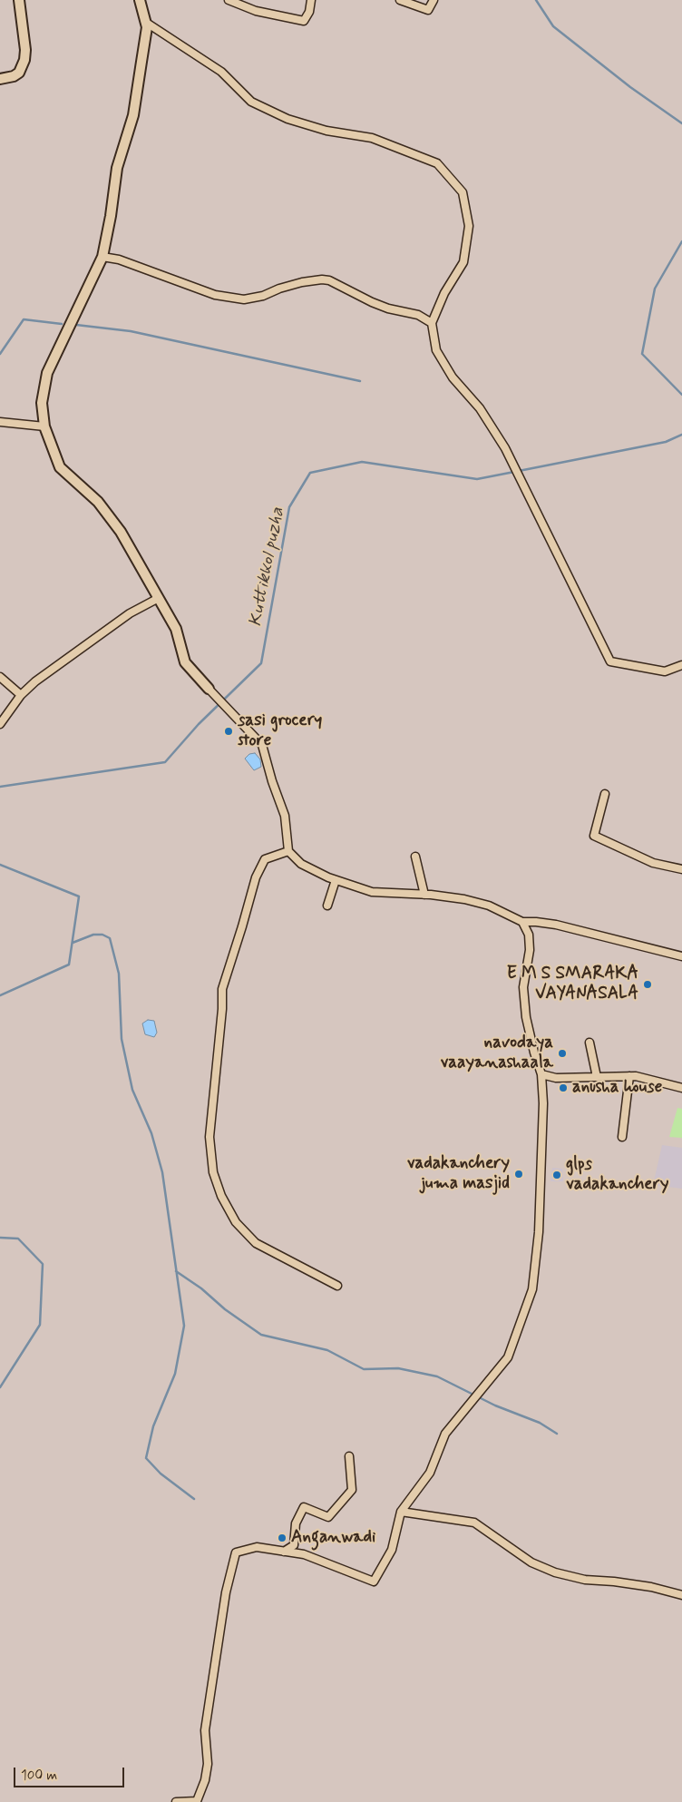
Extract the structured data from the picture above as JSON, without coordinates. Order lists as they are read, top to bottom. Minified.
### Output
{"water":["Kuttikkol puzha"],"places":["sasi grocery store","E M S SMARAKA VAYANASALA","navodaya vaayanashaala","anusha house","vadakanchery juma masjid","glps vadakanchery","Anganwadi"],"scale_bar":"100 m"}
